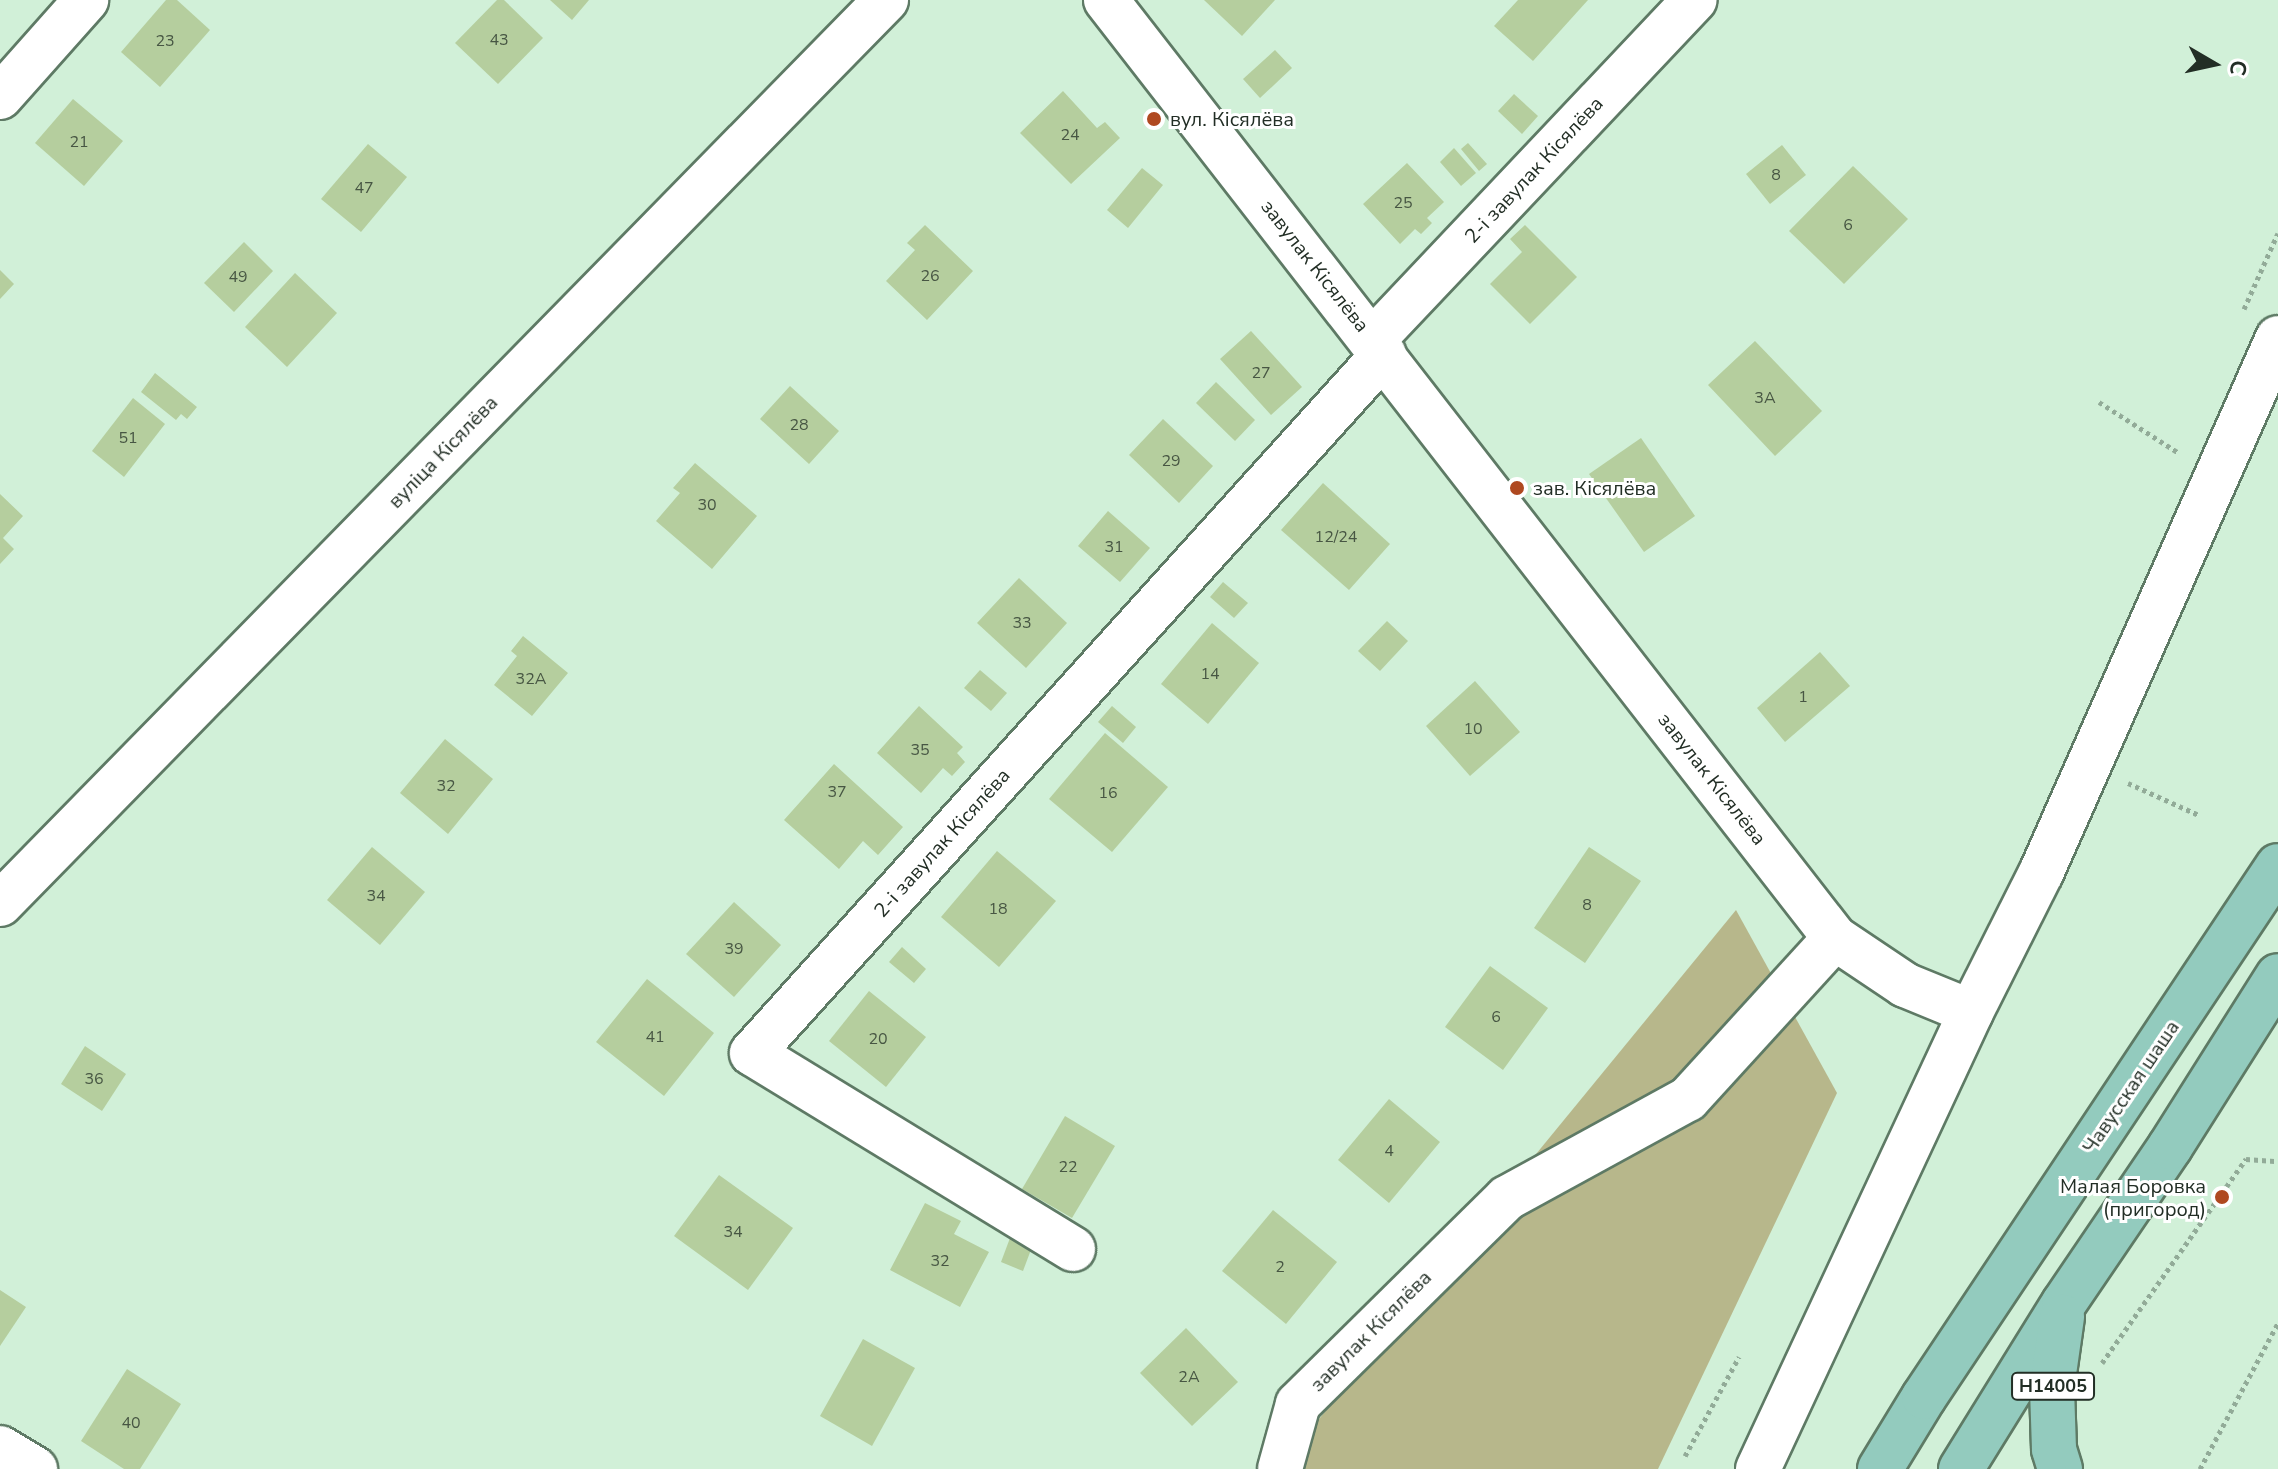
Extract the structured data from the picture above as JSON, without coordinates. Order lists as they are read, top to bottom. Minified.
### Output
{"streets":{"main road":["Чавусская шаша","Н14005"],"street":["2-і завулак Кісялёва","завулак Кісялёва","вуліца Кісялёва"]},"crossings":[["2-і завулак Кісялёва","завулак Кісялёва"]],"places":["вул. Кісялёва","зав. Кісялёва","Малая Боровка (пригород)"],"house_numbers":["43","23","24","21","8","47","25","6","26","49","27","3А","28","51","29","30","12/24","31","33","14","32А","1","10","35","32","37","16","34","8","18","39","6","41","20","36","4","22","34","32","2","2А","40"],"north":"right"}
